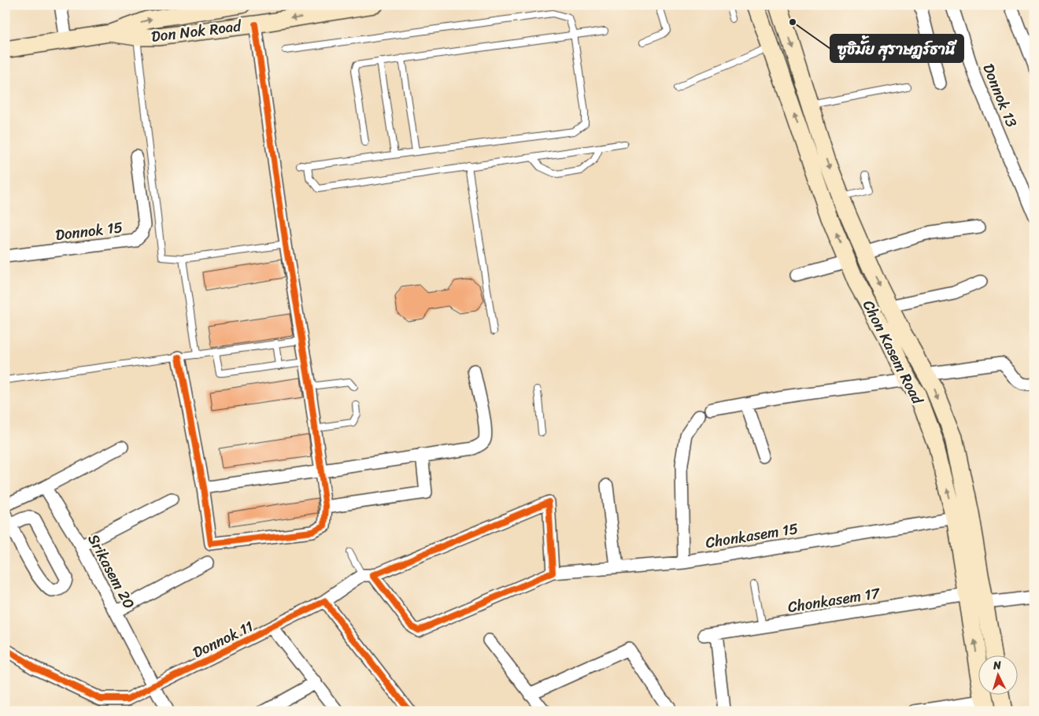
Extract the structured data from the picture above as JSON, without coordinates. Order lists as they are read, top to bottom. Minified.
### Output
{"streets":{"main road":["Don Nok Road","Chon Kasem Road"],"street":["Donnok 13","Donnok 15","Chonkasem 15","Srikasem 20","Chonkasem 17","Donnok 11"]},"crossings":[["Chon Kasem Road","Chonkasem 15"],["Chon Kasem Road","Chonkasem 17"],["Chonkasem 15","Donnok 11"],["Srikasem 20","Donnok 11"]],"places":["ซูชิมั้ย สุราษฎร์ธานี"],"north":"top"}
